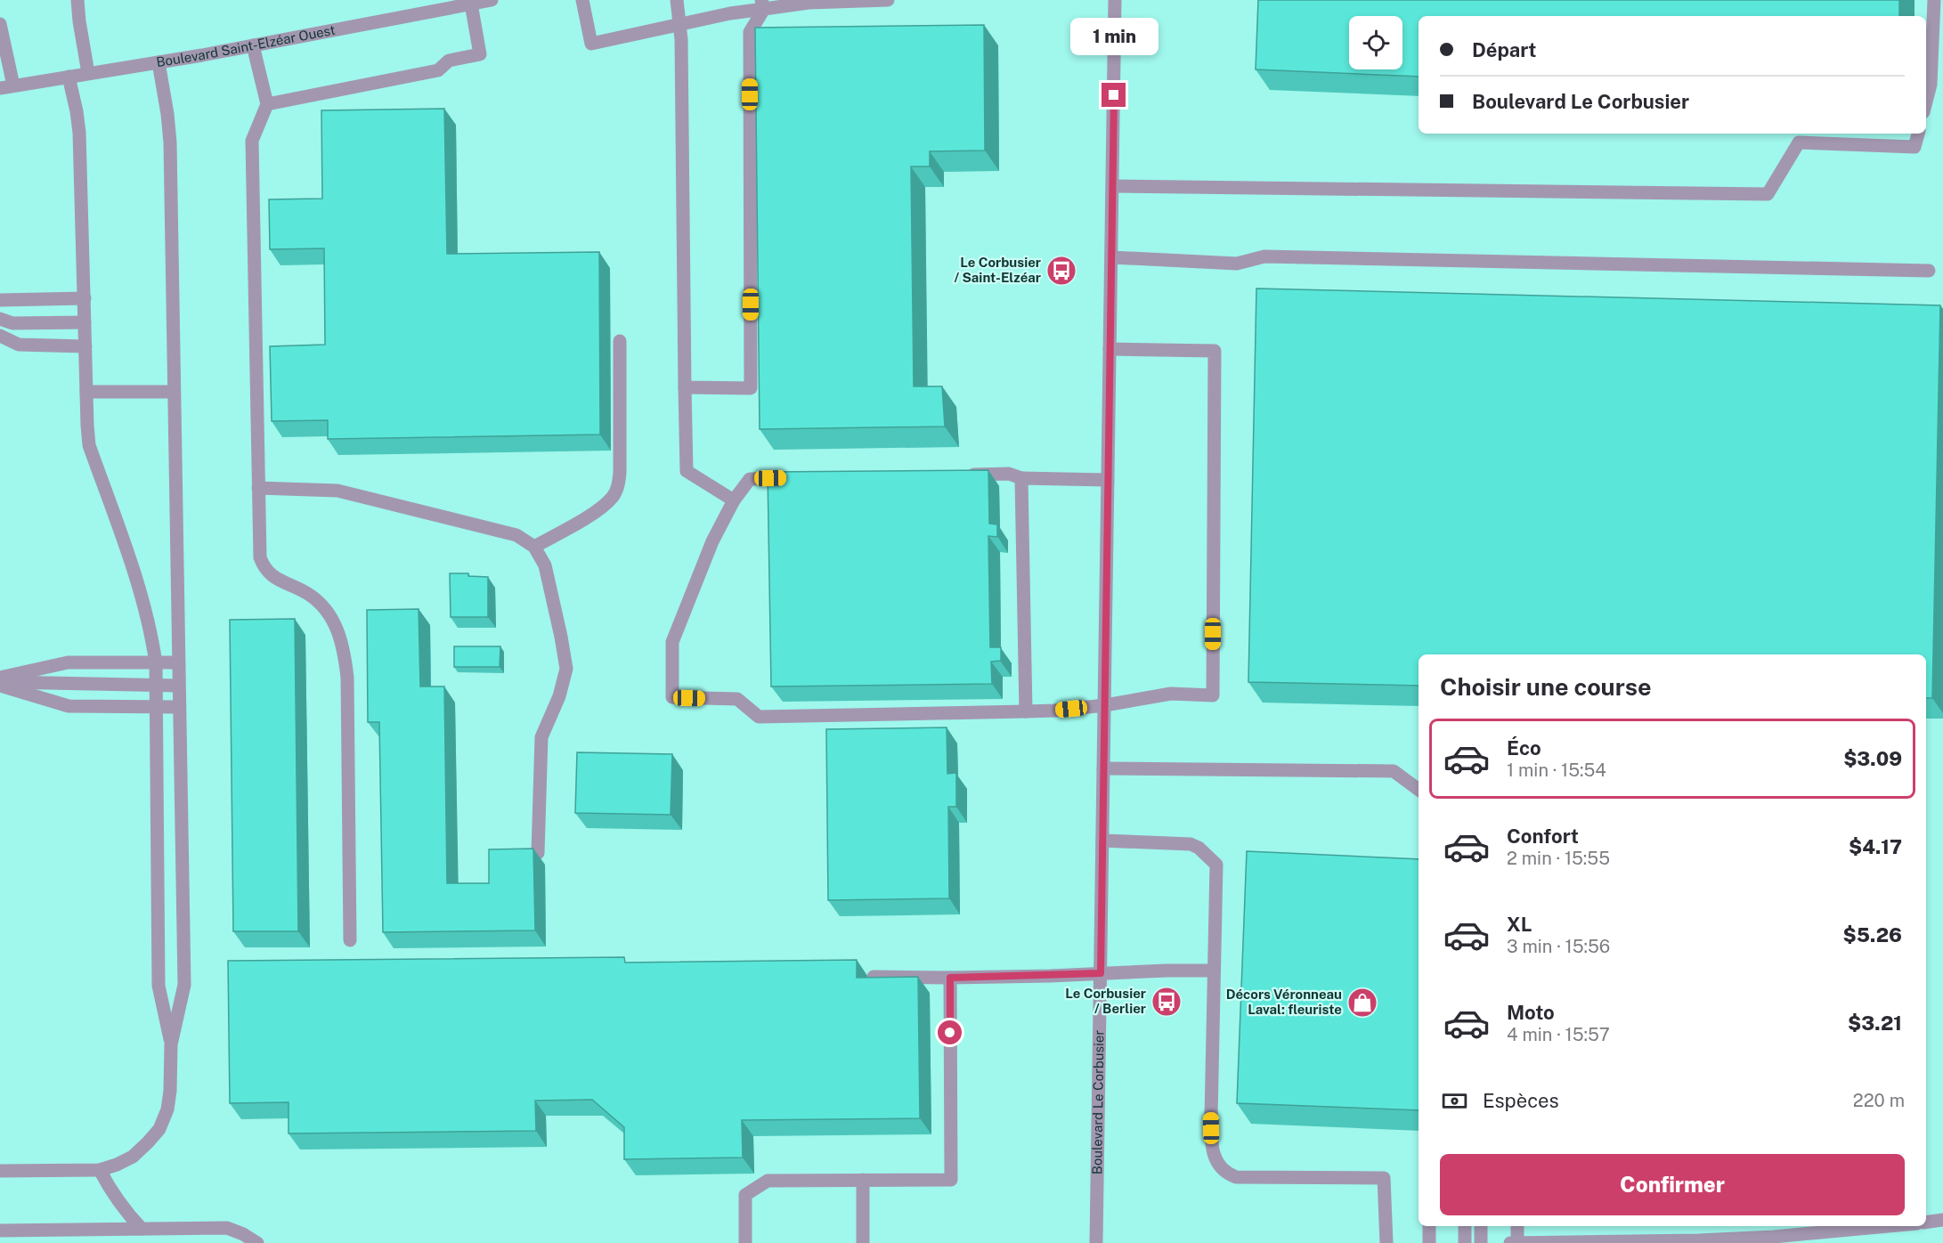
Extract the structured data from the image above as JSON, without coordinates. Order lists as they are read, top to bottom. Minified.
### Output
{"streets":{"street":["Boulevard Saint-Elzéar Ouest","Boulevard Le Corbusier"]},"places":{"bus stop":["Le Corbusier / Saint-Elzéar","Le Corbusier / Berlier"],"shop":["Décors Véronneau Laval: fleuriste"]},"page":{"banner":["Départ","Boulevard Le Corbusier"],"bubble":"1 min","heading":"Choisir une course","list":[{"name":"Éco","note":"1 min · 15:54","value":"$3.09"},{"name":"Confort","note":"2 min · 15:55","value":"$4.17"},{"name":"XL","note":"3 min · 15:56","value":"$5.26"},{"name":"Moto","note":"4 min · 15:57","value":"$3.21"}],"pay":["Espèces","220 m"],"buttons":"Confirmer"}}
